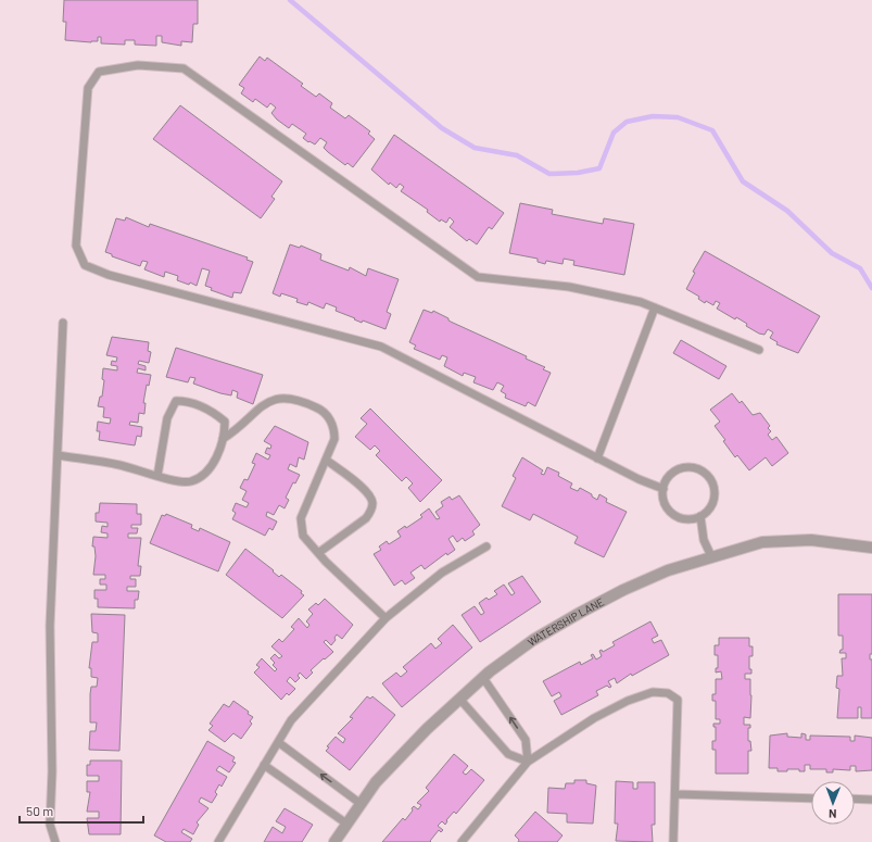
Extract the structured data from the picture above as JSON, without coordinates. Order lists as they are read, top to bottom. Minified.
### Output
{"streets":{"street":["WATERSHIP LANE"]},"scale_bar":"50 m","north":"bottom"}
